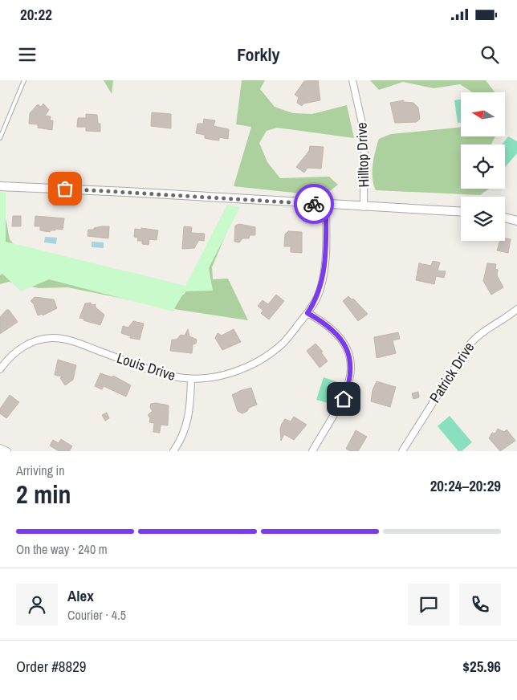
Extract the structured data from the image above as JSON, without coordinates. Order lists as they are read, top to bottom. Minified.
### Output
{"streets":{"street":["Hilltop Drive","Louis Drive","Patrick Drive"]},"north":"left","page":{"status":"20:22","header":"Forkly","heading":["2 min","Arriving in","20:24–20:29"],"panel":["Alex","Courier · 4.5","Order #8829","$25.96"],"bar":"On the way · 240 m"}}
